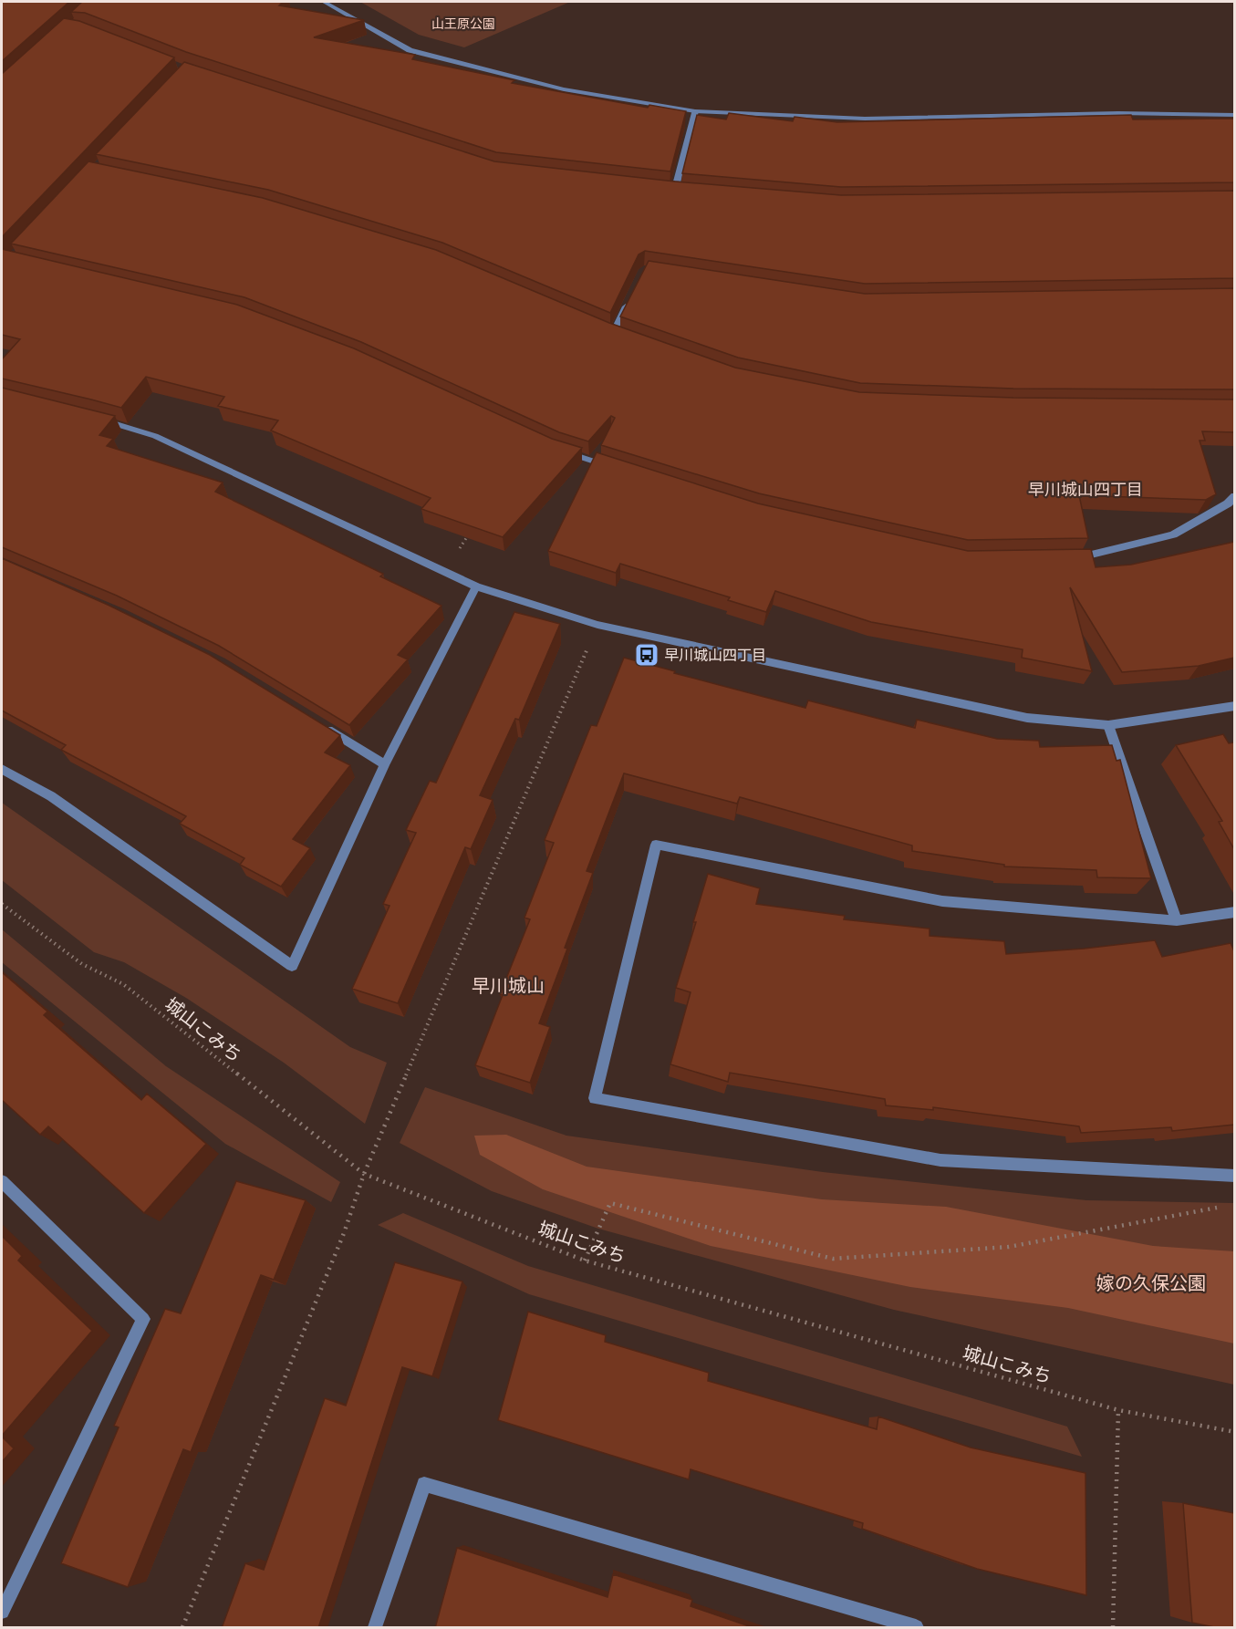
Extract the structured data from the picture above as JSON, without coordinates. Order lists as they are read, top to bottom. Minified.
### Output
{"streets":{"path":["城山こみち"]},"districts":["早川城山四丁目","早川城山"],"parks":["山王原公園","嫁の久保公園"],"places":{"bus stop":["早川城山四丁目"]}}
